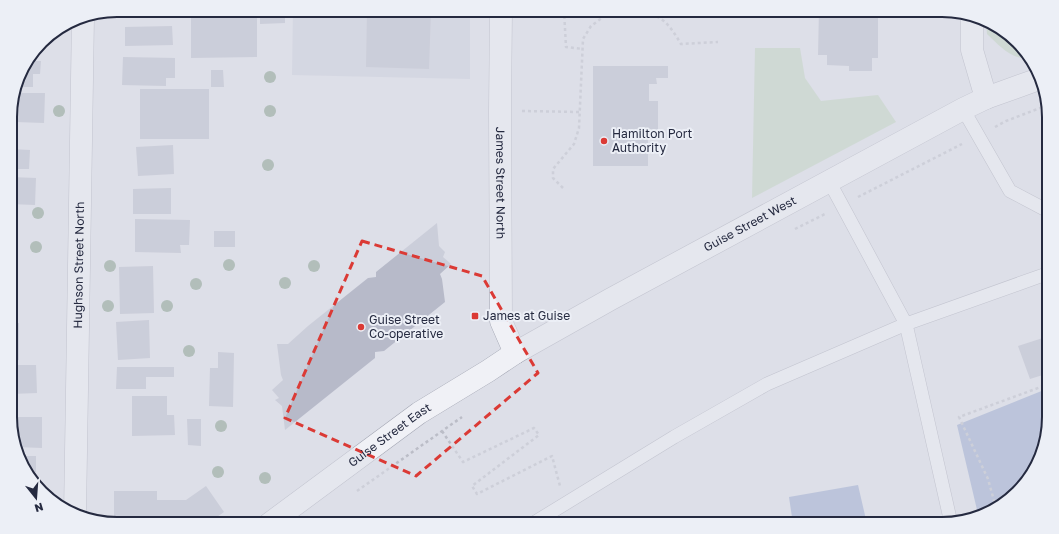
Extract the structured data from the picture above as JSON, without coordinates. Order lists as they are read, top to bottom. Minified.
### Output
{"streets":{"street":["James Street North","Guise Street West","Hughson Street North","Guise Street East"]},"crossings":[["James Street North","Guise Street West"],["James Street North","Guise Street East"],["Guise Street West","Guise Street East"]],"places":{"other":["Hamilton Port Authority","Guise Street Co-operative"],"transit":["James at Guise"]},"north":"bottom"}
